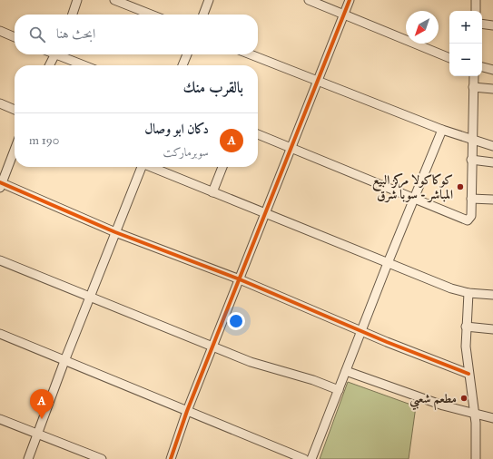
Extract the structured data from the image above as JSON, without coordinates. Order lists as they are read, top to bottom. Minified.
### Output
{"places":["كوكاكولا مركز البيع المباشر - سوبا شرق","مطعم شعبي"],"north":"bottom left","page":{"map_buttons":["+","−"],"search":"ابحث هنا","heading":"بالقرب منك","list":[{"mark":"A","name":"دكان ابو وصال","note":"سوبرماركت","value":"190 m"}],"pins":"A"}}
